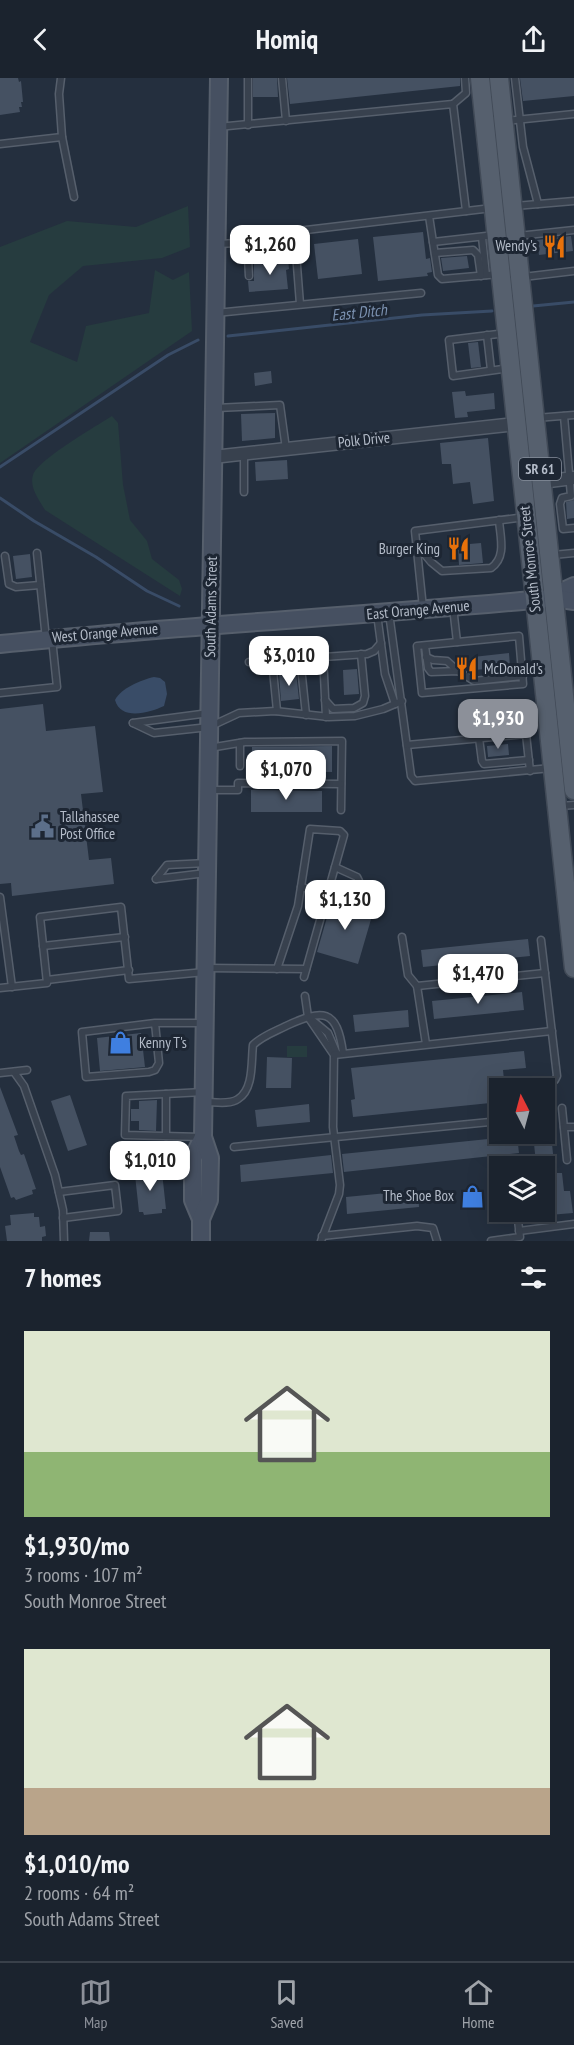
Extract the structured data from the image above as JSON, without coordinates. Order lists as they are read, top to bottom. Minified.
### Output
{"streets":{"main road":["SR 61","South Monroe Street","South Adams Street","East Orange Avenue","West Orange Avenue"],"street":["Polk Drive"]},"crossings":[["Polk Drive","South Monroe Street"],["Polk Drive","South Adams Street"],["South Monroe Street","East Orange Avenue"],["South Adams Street","East Orange Avenue"],["South Adams Street","West Orange Avenue"],["East Orange Avenue","West Orange Avenue"]],"water":["East Ditch"],"places":{"restaurant":["Wendy's","Burger King","McDonald's"],"public building":["Tallahassee Post Office"],"shop":["Kenny T's","The Shoe Box"]},"north":"top","page":{"header":"Homiq","price":["$1,260","$3,010","$1,930","$1,070","$1,130","$1,470","$1,010"],"heading":"7 homes","list":[{"name":"$1,930/mo","note":"3 rooms · 107 m² · South Monroe Street"},{"name":"$1,010/mo","note":"2 rooms · 64 m² · South Adams Street"}],"tabs":["Map","Saved","Home"]}}
